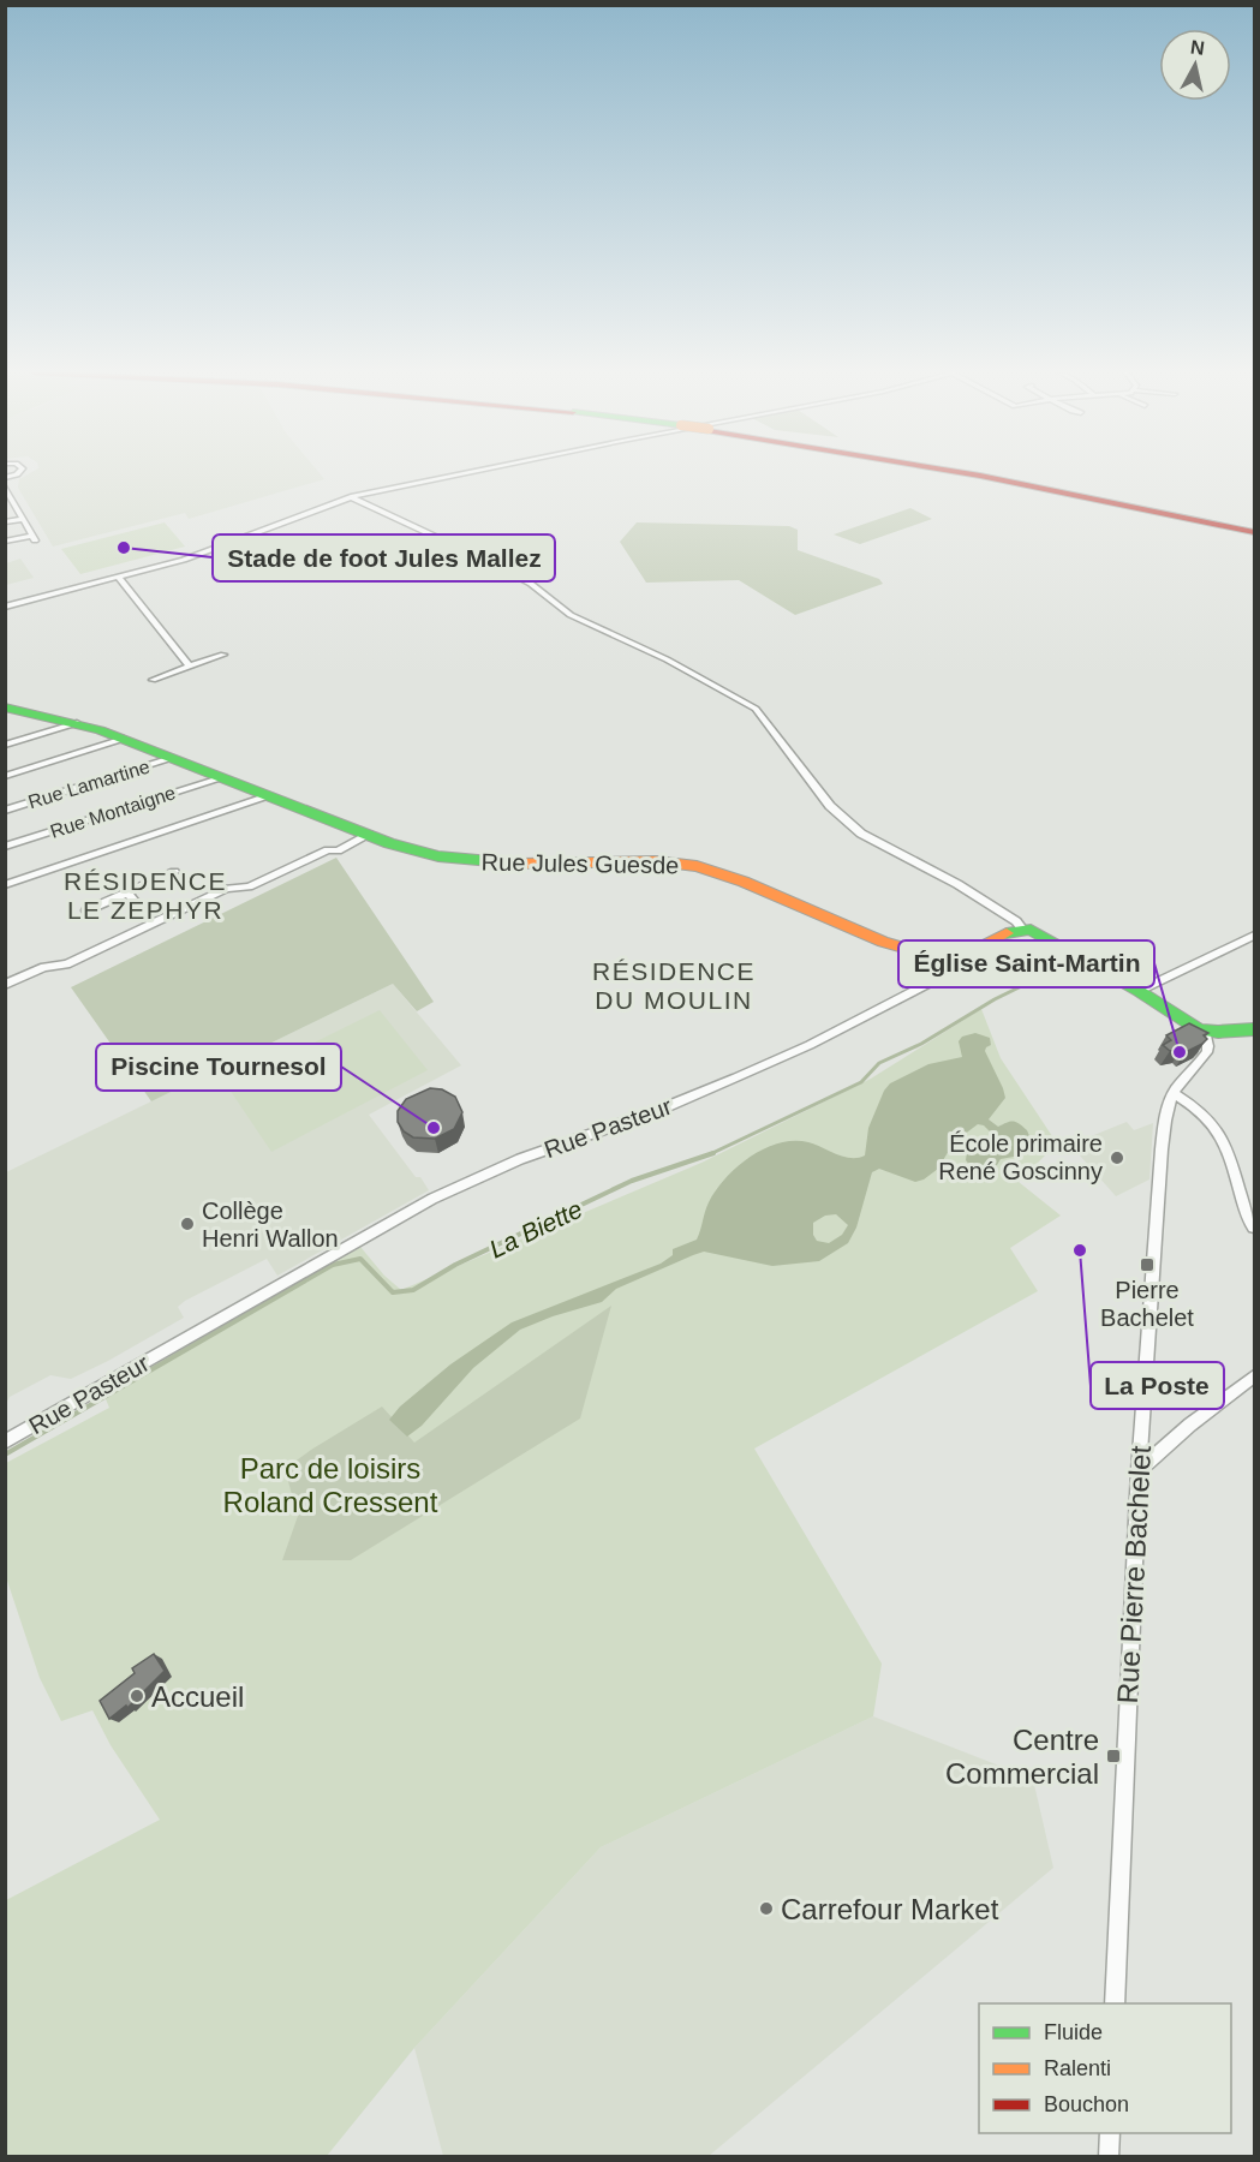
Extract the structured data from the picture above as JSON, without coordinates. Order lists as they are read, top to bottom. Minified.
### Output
{"streets":{"main road":["Rue Jules Guesde"],"street":["Rue Lamartine","Rue Montaigne","Rue Pasteur","Rue Pierre Bachelet"]},"crossings":[["Rue Lamartine","Rue Jules Guesde"],["Rue Montaigne","Rue Jules Guesde"],["Rue Jules Guesde","Rue Pasteur"]],"districts":["RÉSIDENCE LE ZEPHYR","RÉSIDENCE DU MOULIN"],"water":["La Biette"],"parks":["Parc de loisirs Roland Cressent"],"places":{"other":["Stade de foot Jules Mallez","Église Saint-Martin","Piscine Tournesol","École primaire René Goscinny","Collège Henri Wallon","La Poste","Accueil","Carrefour Market"],"transit":["Pierre Bachelet","Centre Commercial"]},"legend":["Fluide","Ralenti","Bouchon"],"north":"top"}
